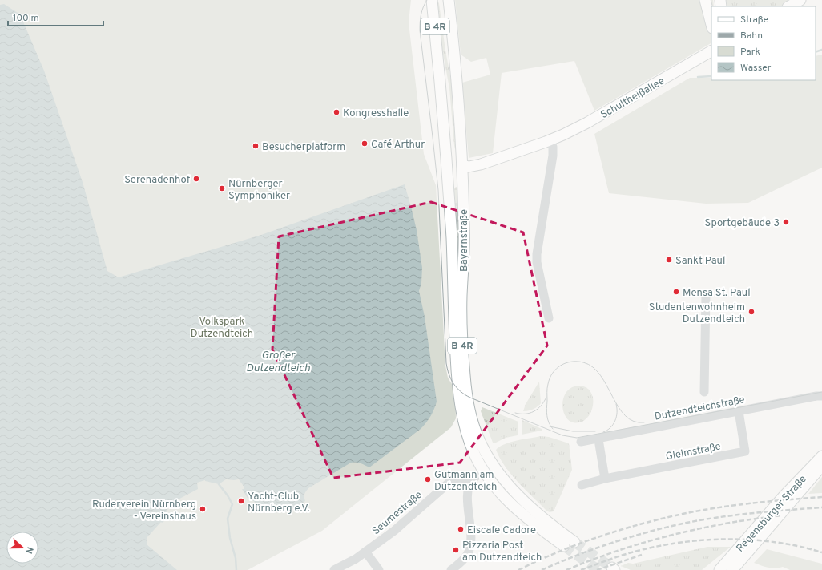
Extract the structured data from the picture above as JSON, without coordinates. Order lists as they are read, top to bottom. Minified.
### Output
{"streets":{"main road":["B 4R","Schultheißallee","Bayernstraße","Regensburger Straße"],"street":["Dutzendteichstraße","Gleimstraße","Seumestraße"]},"crossings":[["B 4R","Bayernstraße"],["Schultheißallee","Bayernstraße"],["Dutzendteichstraße","Gleimstraße"]],"water":["Großer Dutzendteich"],"parks":["Volkspark Dutzendteich"],"places":["Kongresshalle","Café Arthur","Besucherplatform","Serenadenhof","Nürnberger Symphoniker","Sportgebäude 3","Sankt Paul","Mensa St. Paul","Studentenwohnheim Dutzendteich","Gutmann am Dutzendteich","Yacht-Club Nürnberg e.V.","Ruderverein Nürnberg - Vereinshaus","Eiscafe Cadore","Pizzaria Post am Dutzendteich"],"legend":["Straße","Bahn","Park","Wasser"],"scale_bar":"100 m","north":"right"}
